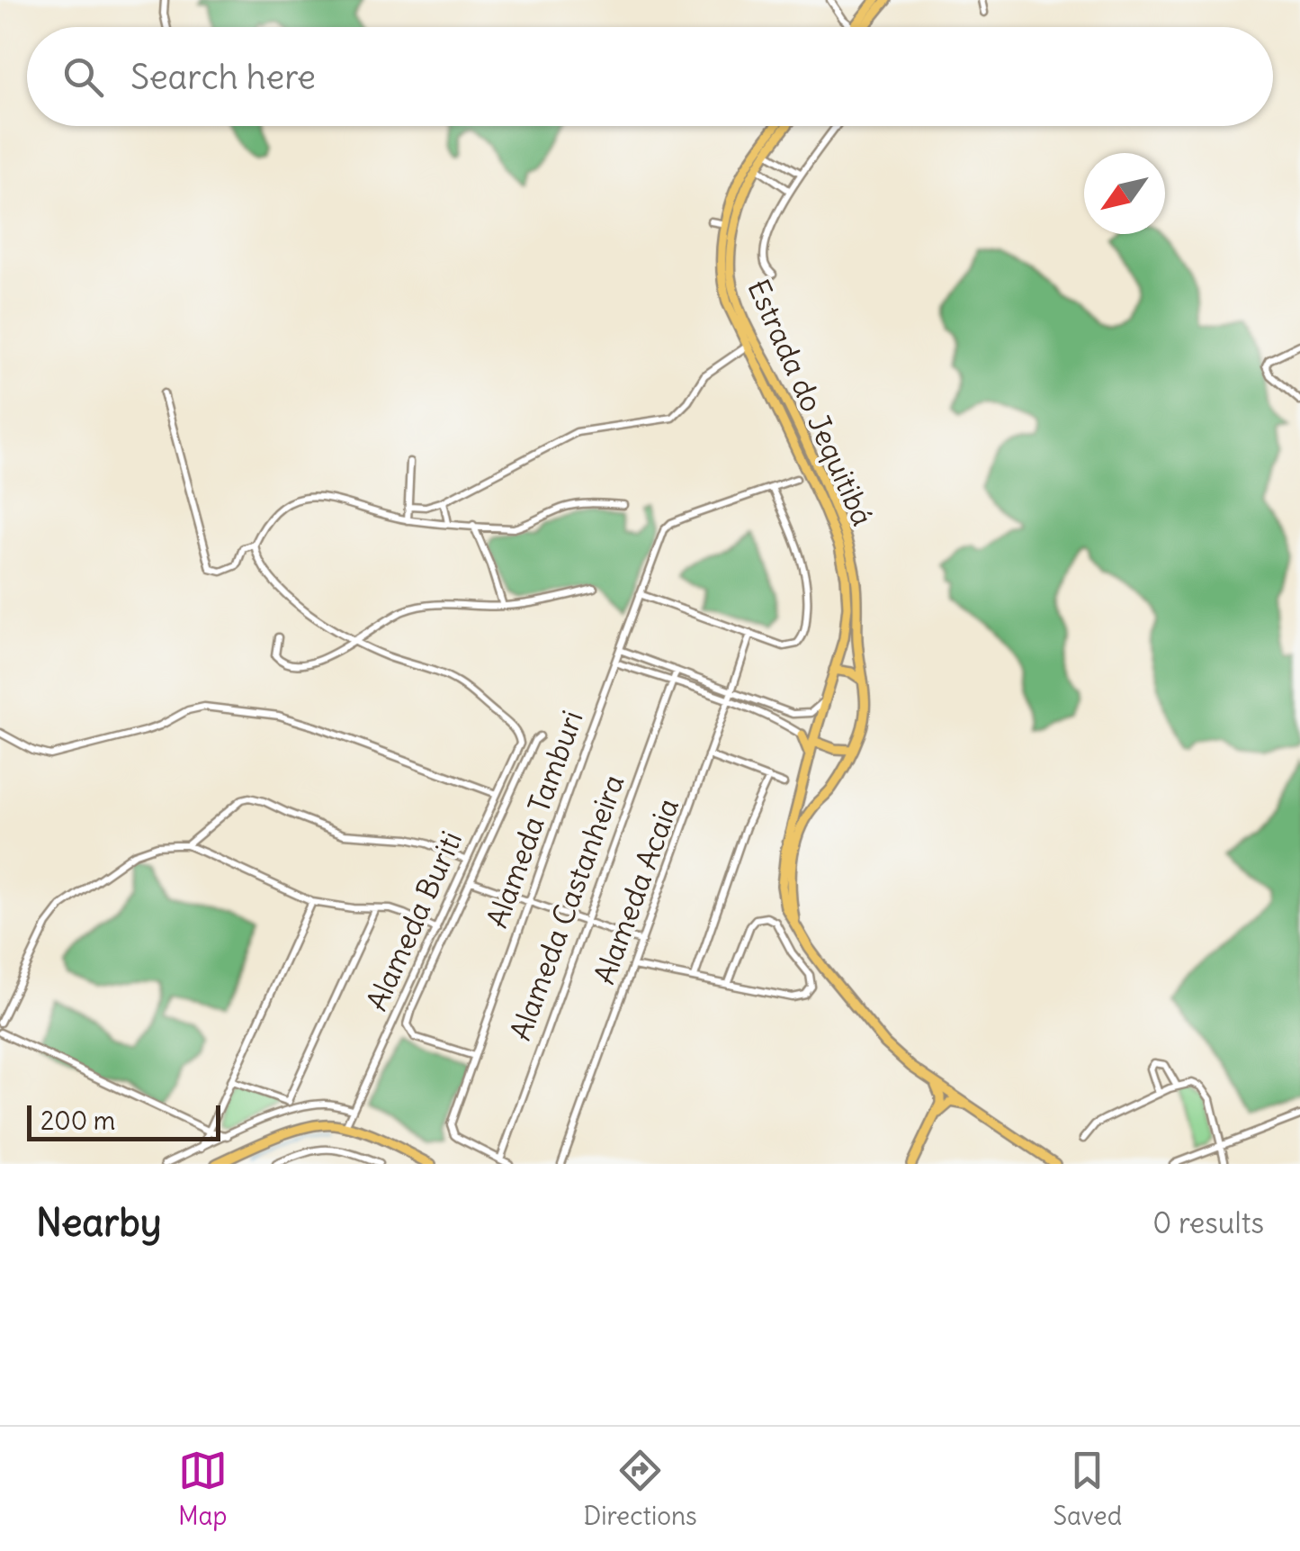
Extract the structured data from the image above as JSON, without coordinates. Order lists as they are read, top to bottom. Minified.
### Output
{"streets":{"main road":["Estrada do Jequitibá"],"street":["Alameda Tamburi","Alameda Acaia","Alameda Castanheira","Alameda Buriti"]},"crossings":[["Alameda Tamburi","Alameda Castanheira"]],"scale_bar":"200 m","north":"bottom left","page":{"search":"Search here","scale":"200 m","heading":["Nearby","0 results"],"nav":["Map","Directions","Saved"]}}
